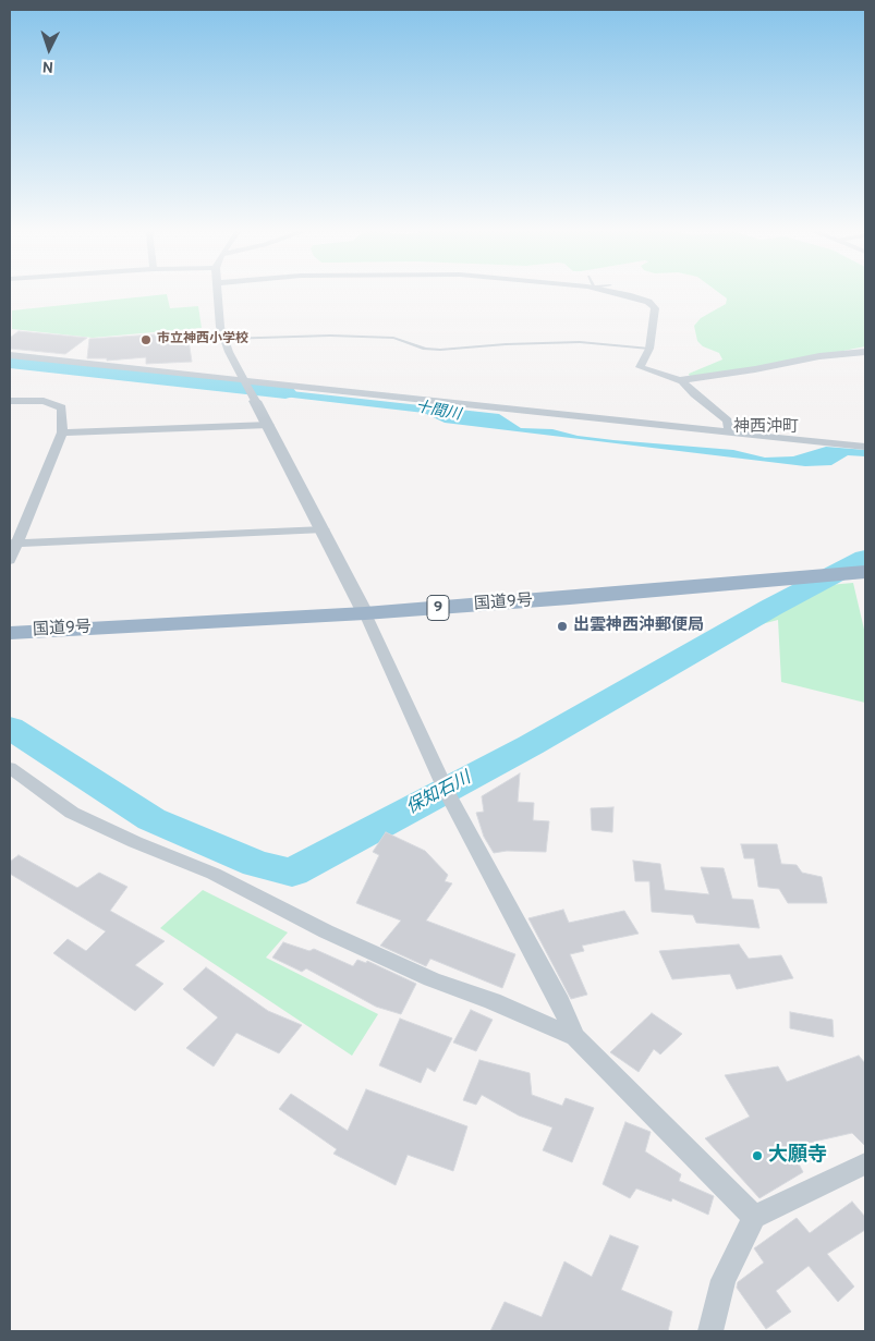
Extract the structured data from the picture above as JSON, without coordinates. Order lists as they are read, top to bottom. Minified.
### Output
{"streets":{"highway":["国道9号","9"]},"districts":["神西沖町"],"water":["十間川","保知石川"],"places":["市立神西小学校","出雲神西沖郵便局","大願寺"],"north":"bottom"}
